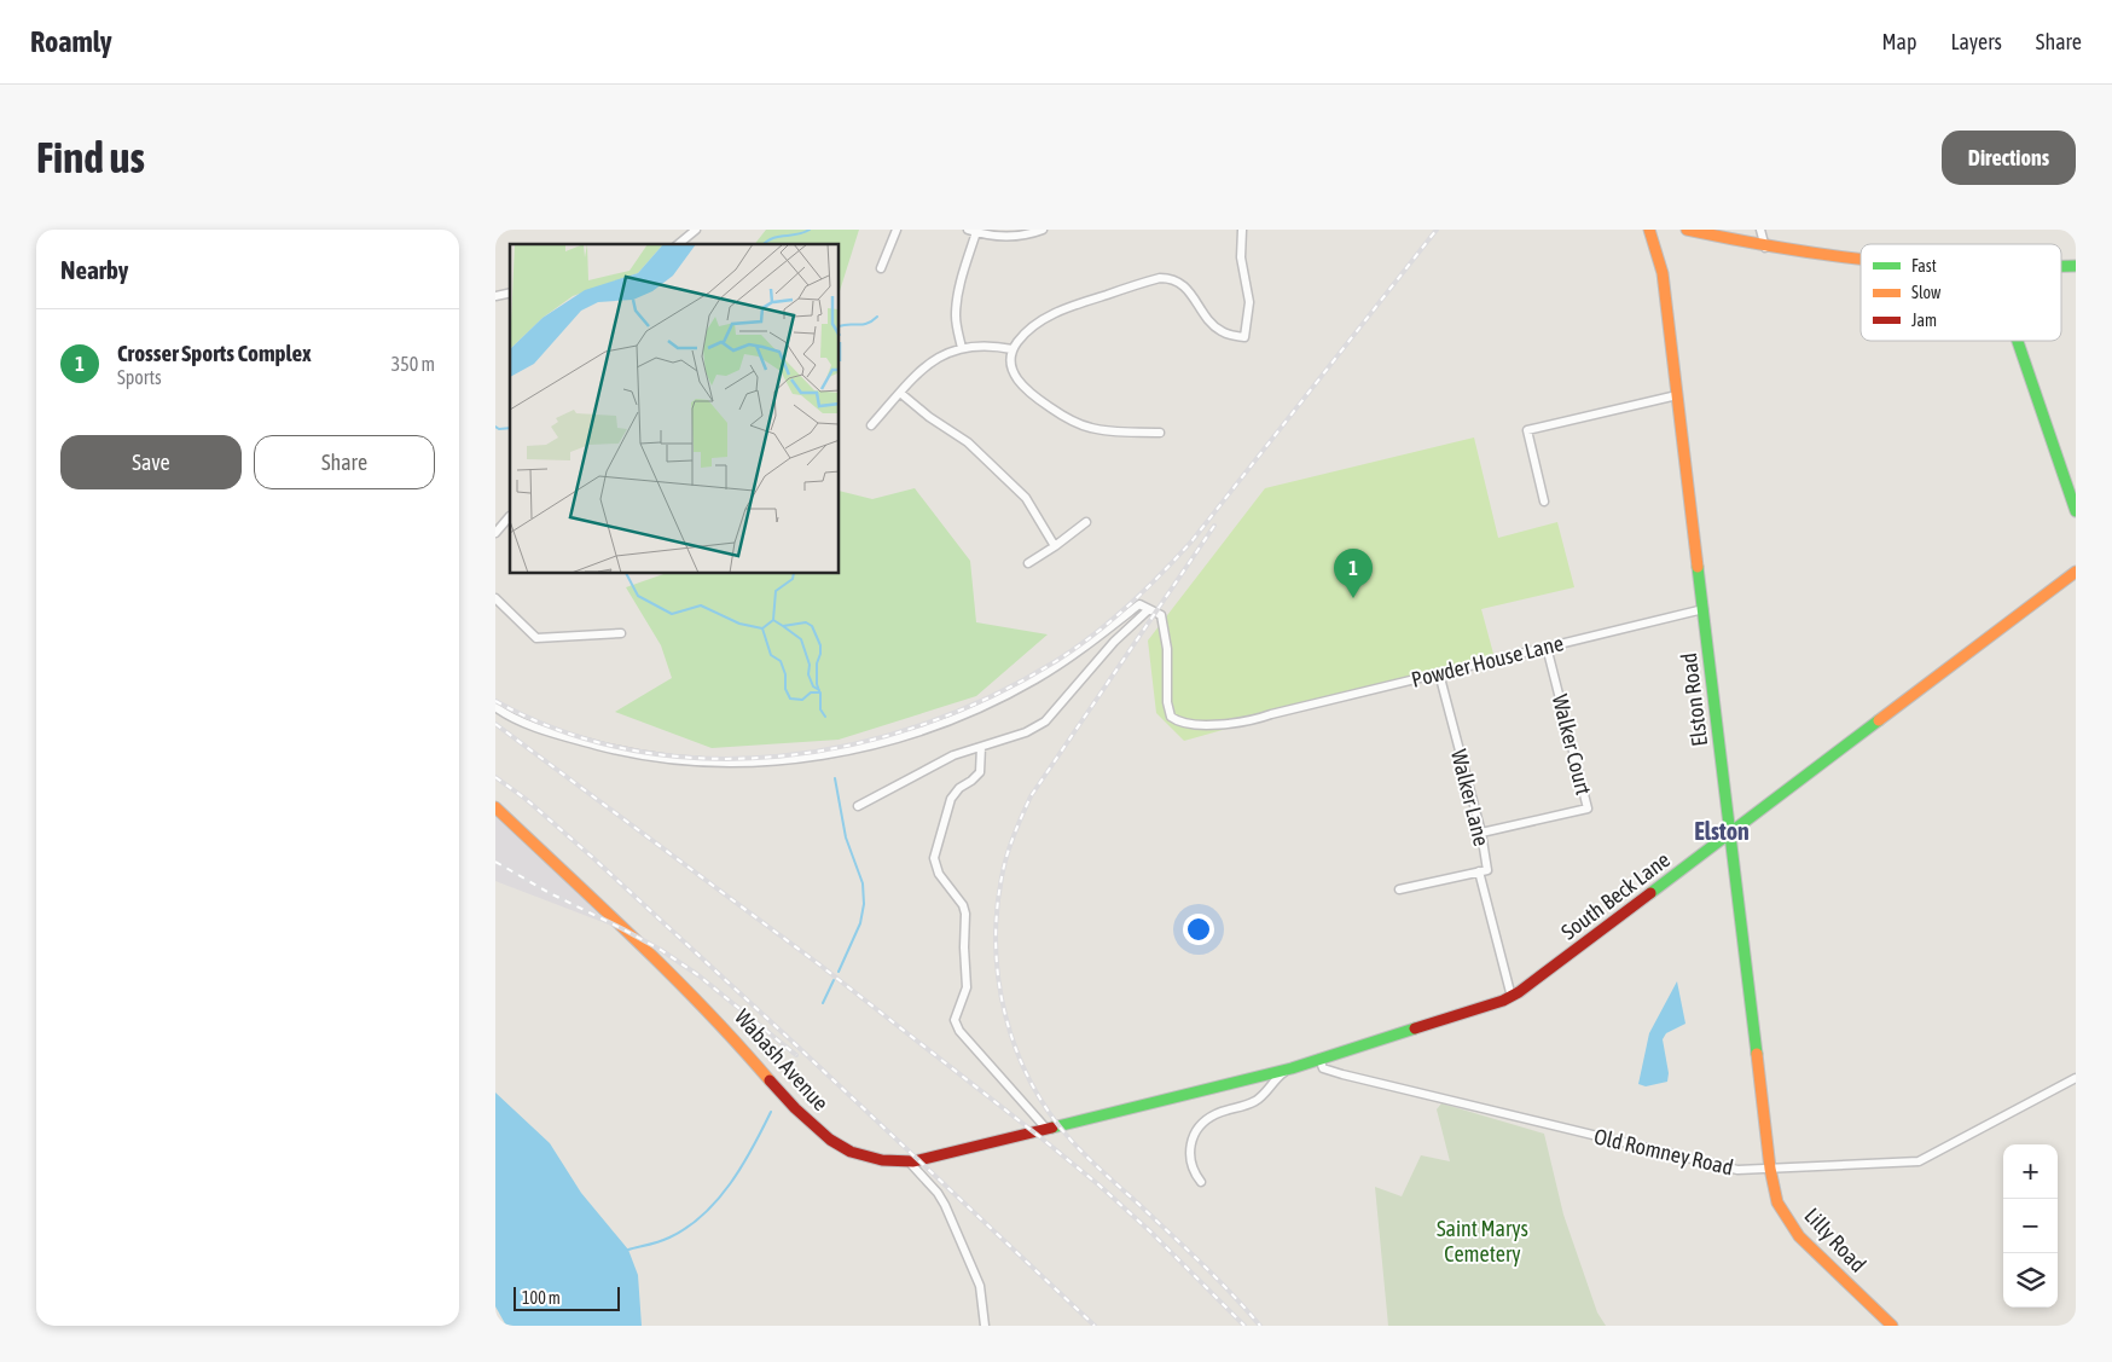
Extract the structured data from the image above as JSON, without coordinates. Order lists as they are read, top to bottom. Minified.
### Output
{"streets":{"street":["Powder House Lane","Elston Road","Walker Court","Walker Lane","South Beck Lane","Wabash Avenue","Old Romney Road","Lilly Road"]},"crossings":[["Powder House Lane","Elston Road"],["Powder House Lane","Walker Court"],["Powder House Lane","Walker Lane"],["Elston Road","South Beck Lane"],["Elston Road","Old Romney Road"],["Elston Road","Lilly Road"],["Walker Court","Walker Lane"],["South Beck Lane","Wabash Avenue"],["South Beck Lane","Old Romney Road"],["Wabash Avenue","Old Romney Road"],["Old Romney Road","Lilly Road"]],"districts":["Elston"],"parks":["Saint Marys Cemetery"],"legend":["Fast","Slow","Jam"],"scale_bar":"100 m","page":{"header":"Roamly","nav":["Map","Layers","Share"],"buttons":["Directions",["Save","Share"]],"title":"Find us","heading":"Nearby","list":[{"mark":"1","name":"Crosser Sports Complex","note":"Sports","value":"350 m"}],"pins":"1","map_buttons":["+","−"],"scale":"100 m"}}
